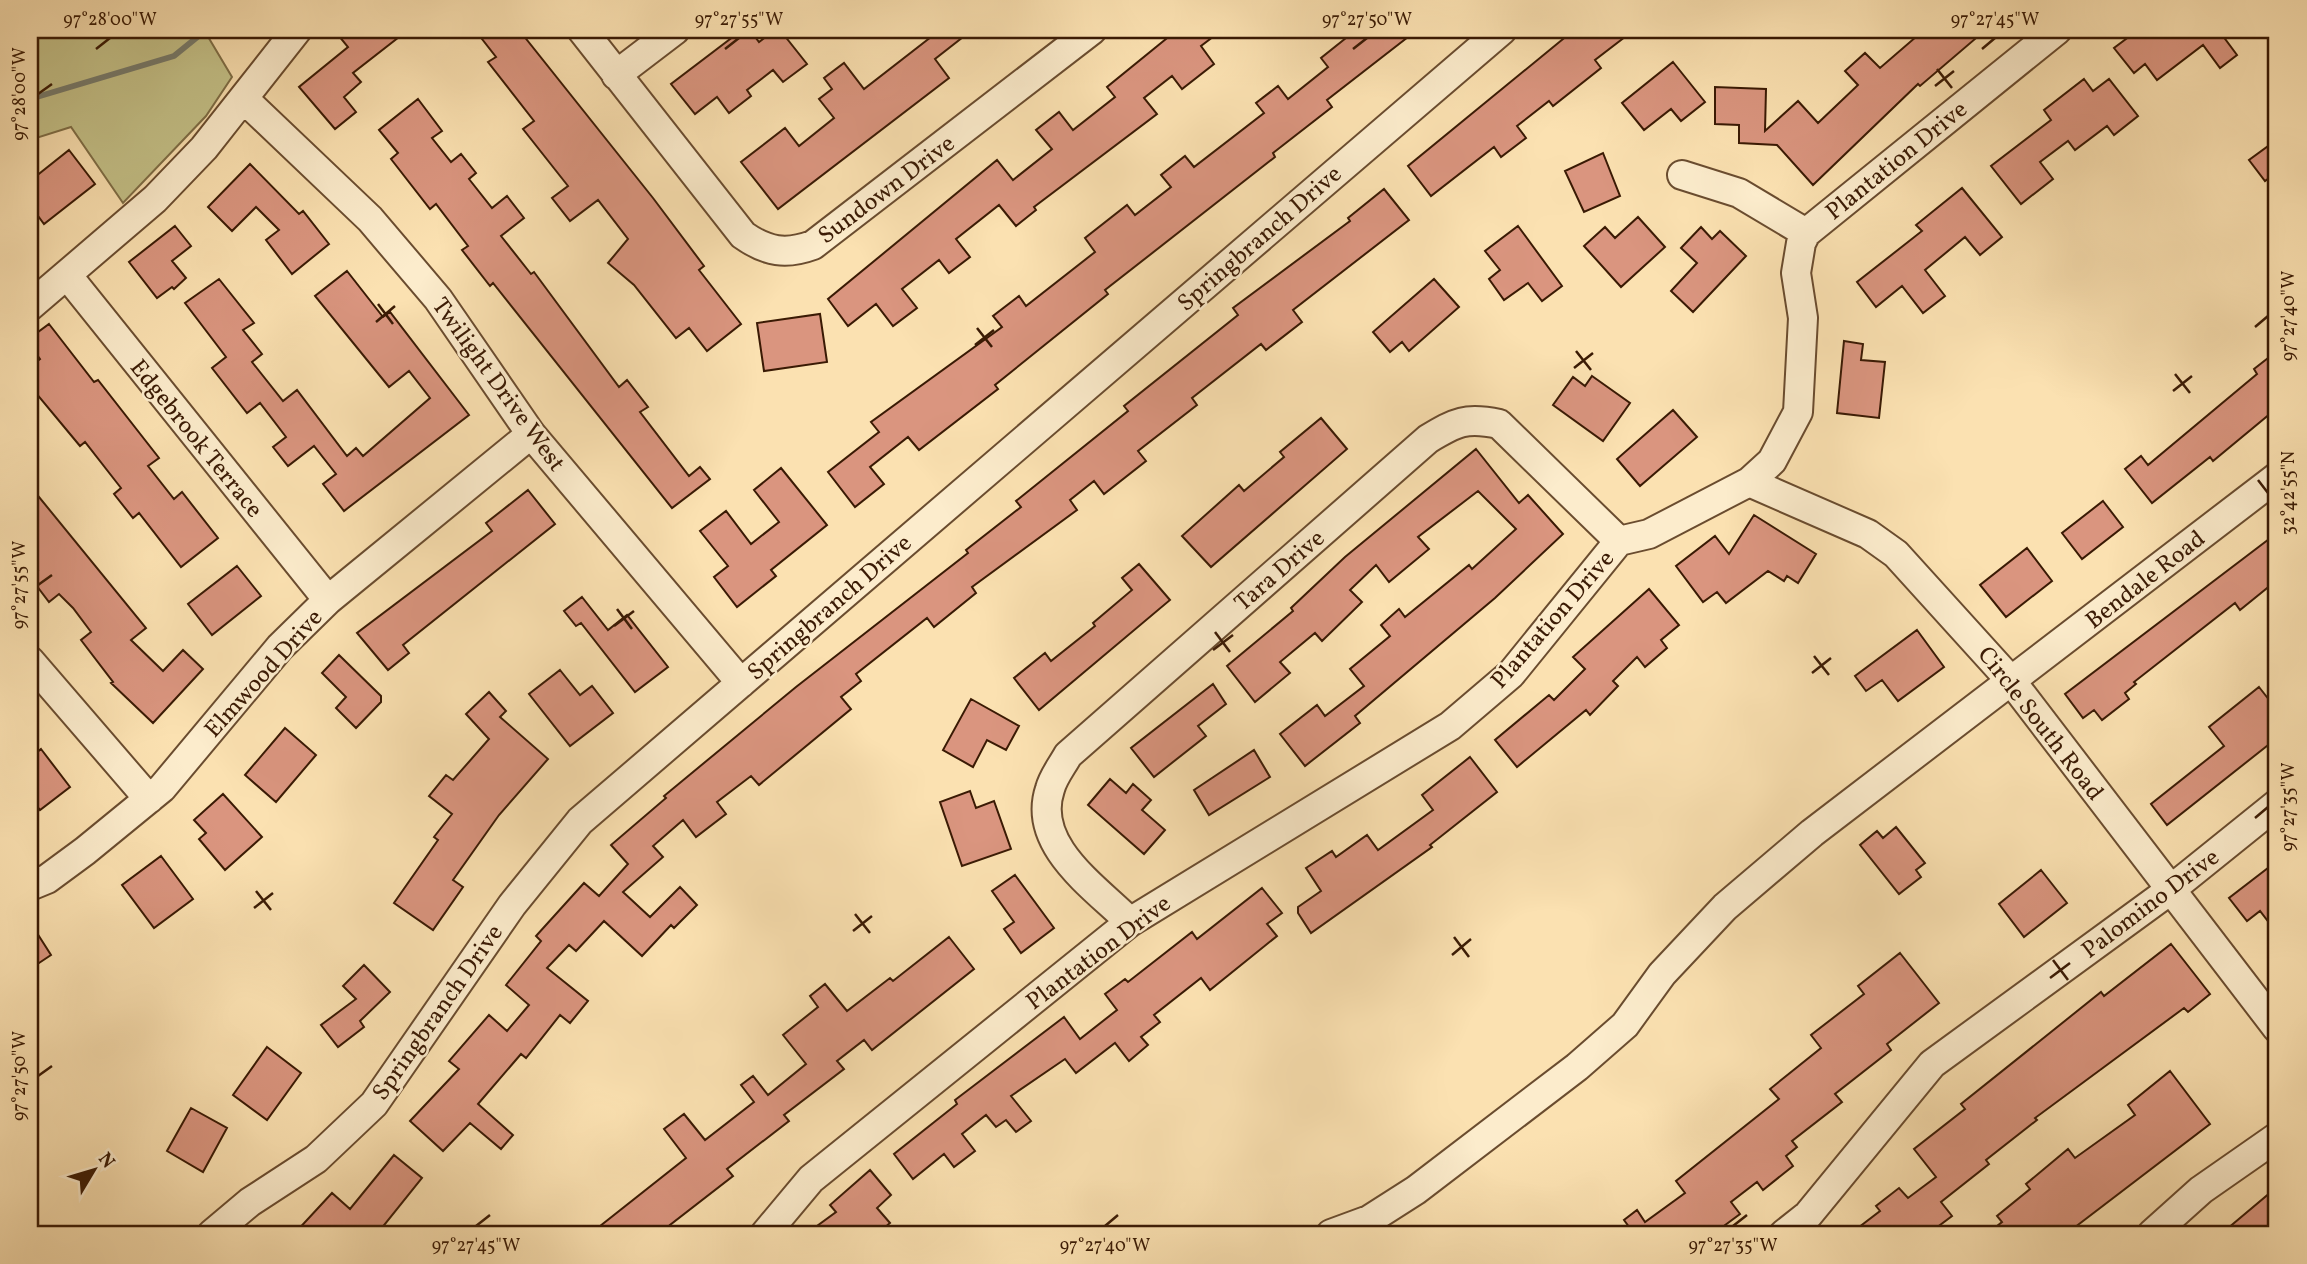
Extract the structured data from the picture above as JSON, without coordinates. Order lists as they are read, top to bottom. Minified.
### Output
{"streets":{"street":["Plantation Drive","Sundown Drive","Springbranch Drive","Twilight Drive West","Edgebrook Terrace","Tara Drive","Bendale Road","Elmwood Drive","Circle South Road","Palomino Drive"]},"crossings":[["Plantation Drive","Tara Drive"],["Plantation Drive","Circle South Road"],["Springbranch Drive","Twilight Drive West"],["Twilight Drive West","Elmwood Drive"],["Edgebrook Terrace","Elmwood Drive"],["Bendale Road","Circle South Road"],["Circle South Road","Palomino Drive"]],"north":"top right","coordinates":["97°28'00\"W","97°27'55\"W","97°27'50\"W","97°27'45\"W","97°27'40\"W","32°42'55\"N","97°27'35\"W"]}
